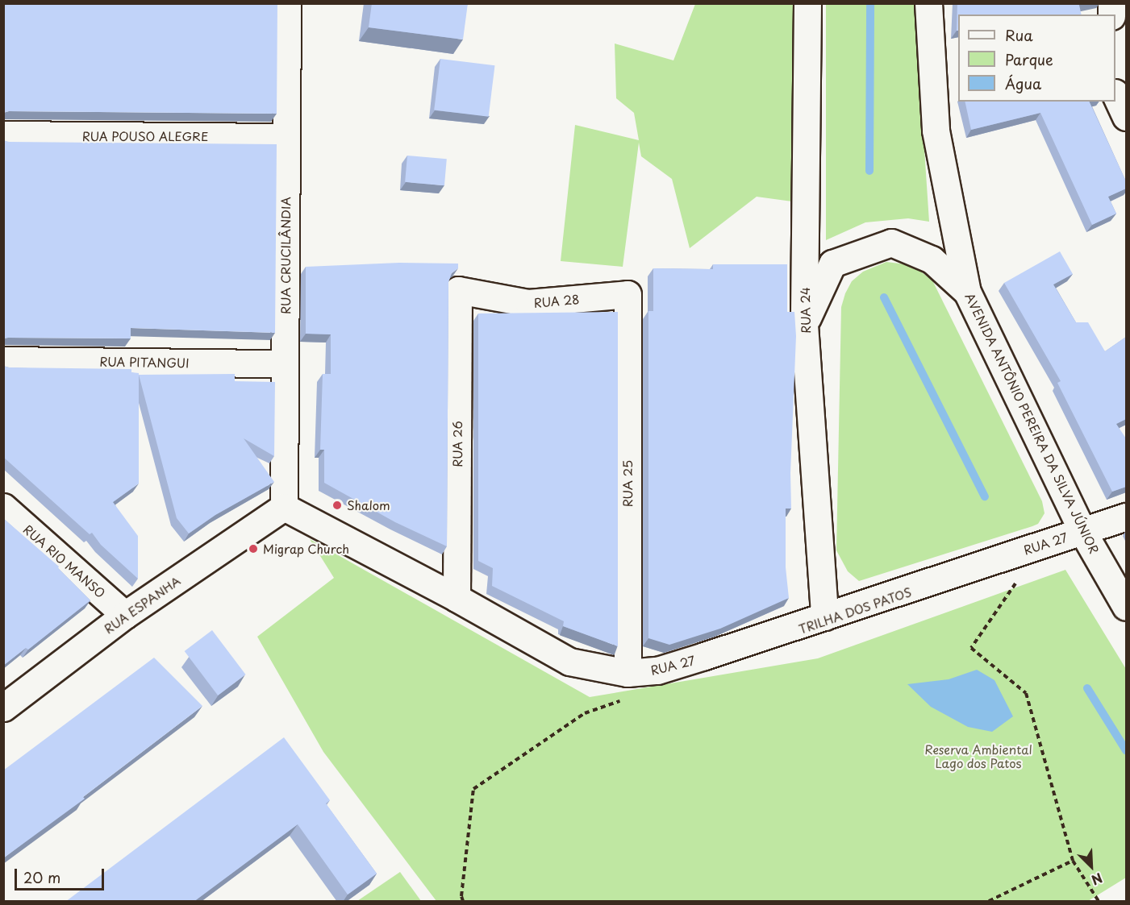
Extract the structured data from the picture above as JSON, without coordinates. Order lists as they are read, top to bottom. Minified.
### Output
{"streets":{"street":["RUA POUSO ALEGRE","RUA CRUCILÂNDIA","RUA 28","RUA 24","RUA PITANGUI","AVENIDA ANTÔNIO PEREIRA DA SILVA JÚNIOR","RUA 26","RUA 25","RUA 27","RUA RIO MANSO","RUA ESPANHA"]},"crossings":[["RUA POUSO ALEGRE","RUA CRUCILÂNDIA"],["RUA CRUCILÂNDIA","RUA PITANGUI"],["RUA CRUCILÂNDIA","RUA 27"],["RUA CRUCILÂNDIA","RUA ESPANHA"],["RUA 28","RUA 26"],["RUA 28","RUA 25"],["RUA 24","RUA 27"],["AVENIDA ANTÔNIO PEREIRA DA SILVA JÚNIOR","RUA 27"],["RUA 26","RUA 27"],["RUA 25","RUA 27"],["RUA 27","RUA ESPANHA"],["RUA RIO MANSO","RUA ESPANHA"]],"parks":["Reserva Ambiental Lago dos Patos"],"places":["Shalom","Migrap Church"],"legend":["Rua","Parque","Água"],"scale_bar":"20 m","north":"bottom right"}
